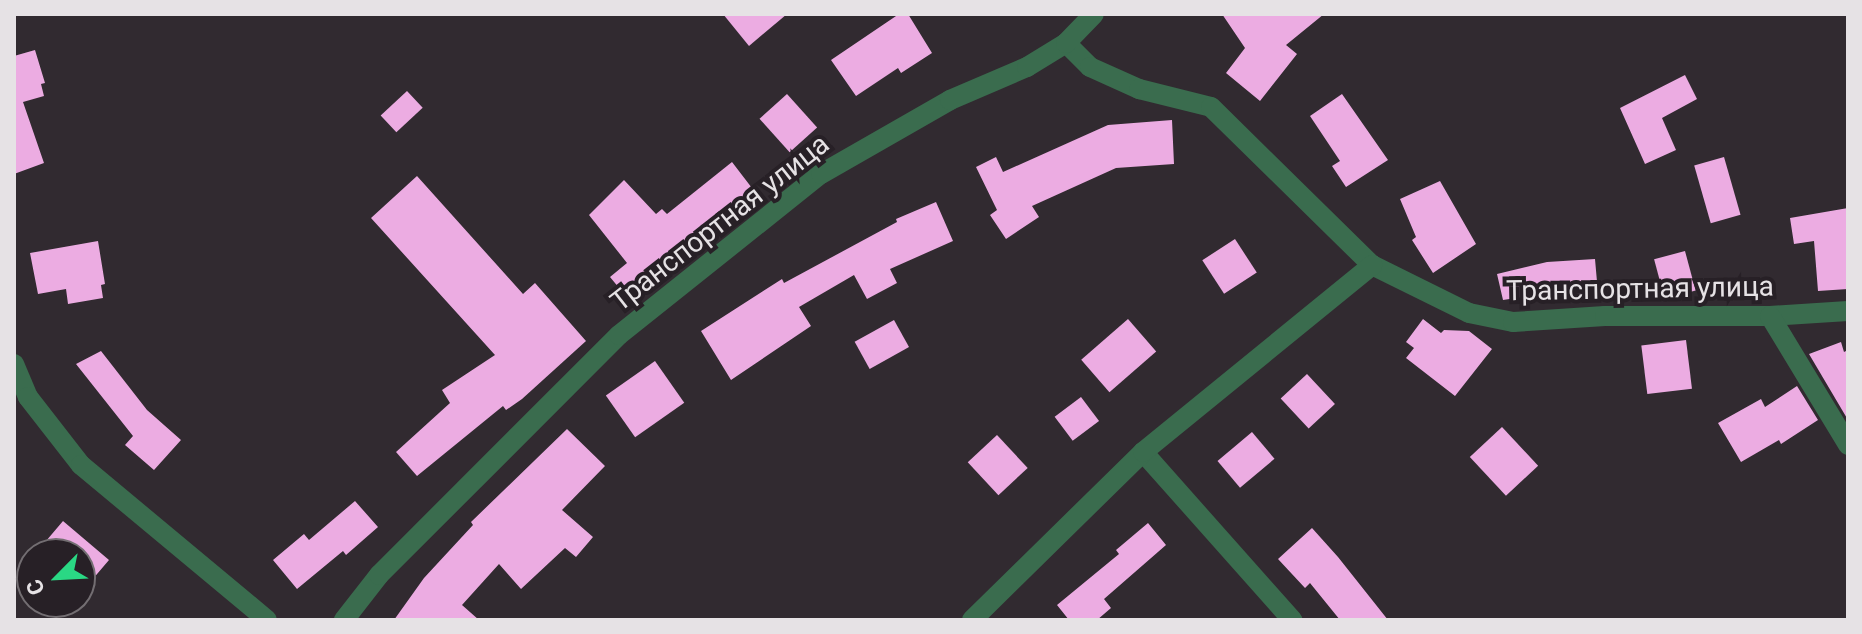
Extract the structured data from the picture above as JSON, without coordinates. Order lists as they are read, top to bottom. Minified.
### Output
{"streets":{"street":["Транспортная улица"]},"north":"bottom left"}
